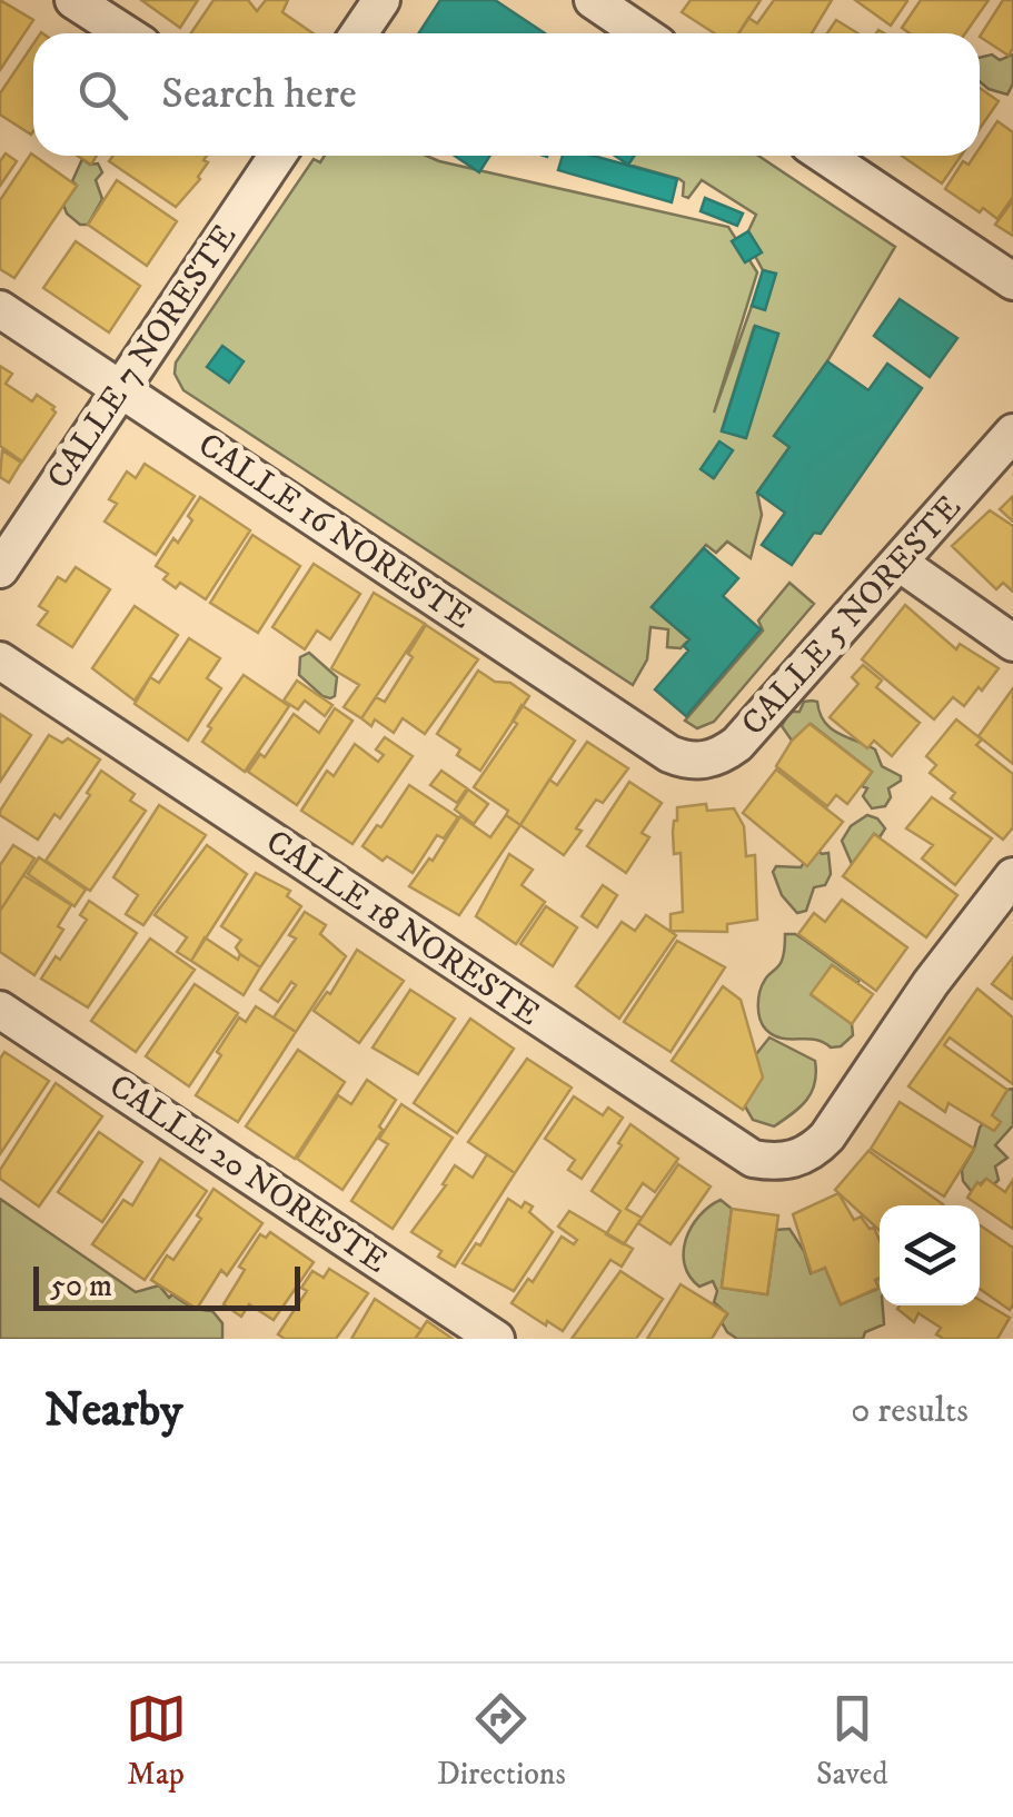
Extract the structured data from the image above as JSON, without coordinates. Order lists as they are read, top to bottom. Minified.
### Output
{"streets":{"street":["CALLE 7 NORESTE","CALLE 16 NORESTE","CALLE 5 NORESTE","CALLE 18 NORESTE","CALLE 20 NORESTE"]},"crossings":[["CALLE 7 NORESTE","CALLE 16 NORESTE"],["CALLE 16 NORESTE","CALLE 5 NORESTE"]],"scale_bar":"50 m","page":{"search":"Search here","scale":"50 m","heading":["Nearby","0 results"],"nav":["Map","Directions","Saved"]}}
